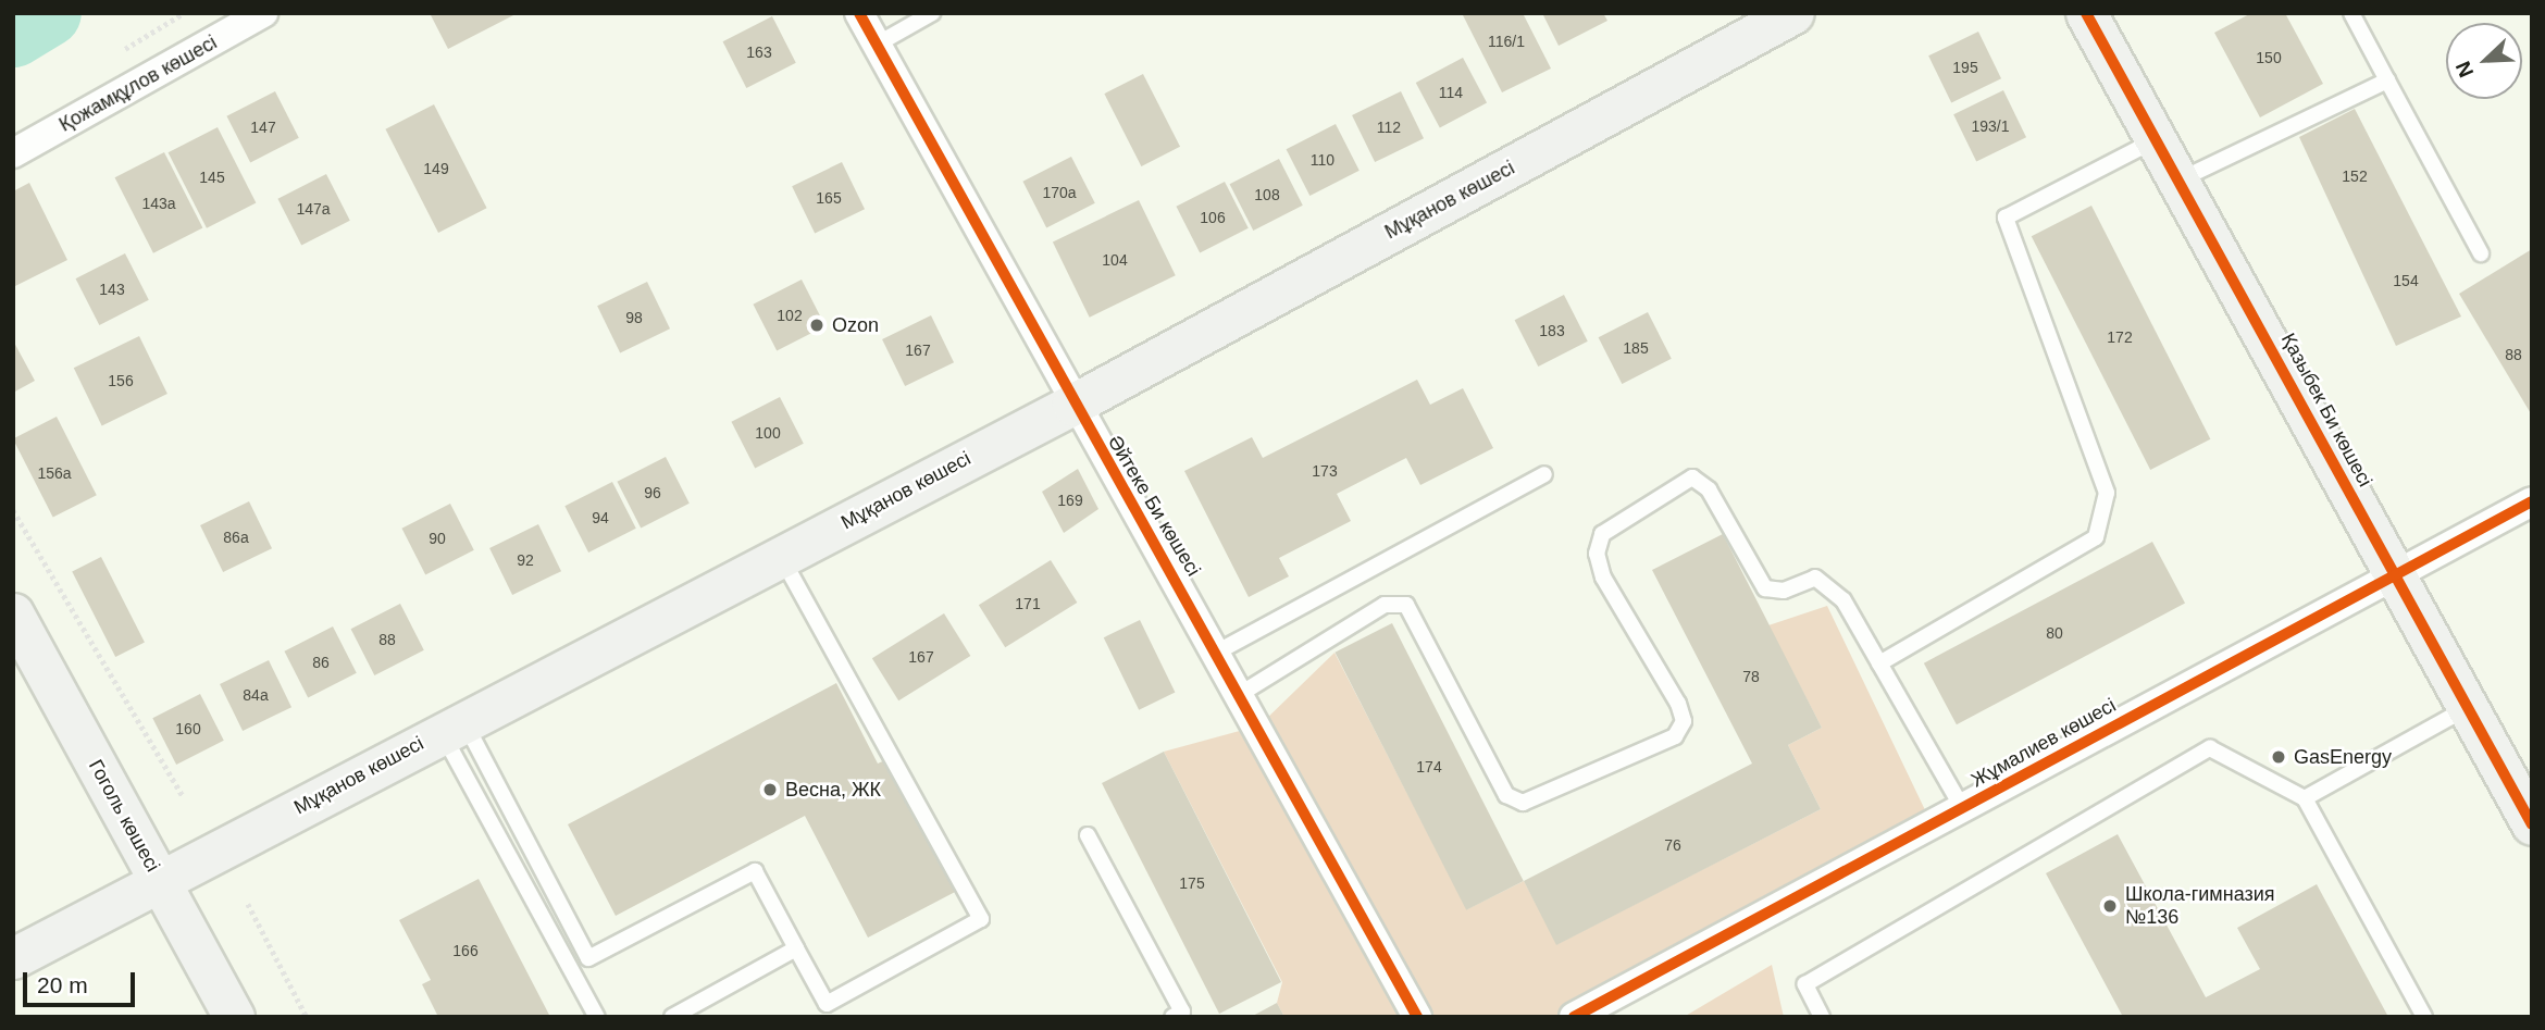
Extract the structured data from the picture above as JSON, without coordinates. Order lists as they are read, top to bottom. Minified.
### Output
{"streets":{"main road":["Мұқанов көшесі","Қазыбек Би көшесі","Гоголь көшесі"],"street":["Қожамқұлов көшесі","Әйтеке Би көшесі","Жұмалиев көшесі"]},"crossings":[["Мұқанов көшесі","Әйтеке Би көшесі"],["Мұқанов көшесі","Гоголь көшесі"],["Қазыбек Би көшесі","Жұмалиев көшесі"]],"places":["Ozon","GasEnergy","Весна, ЖК","Школа-гимназия №136"],"house_numbers":["116/1","163","150","195","114","193/1","147","112","110","149","152","145","170а","108","165","143а","147а","106","104","154","143","102","98","183","172","185","167","88","156","100","173","156а","96","169","94","86а","90","92","171","80","88","167","86","78","84а","160","174","76","175","166"],"scale_bar":"20 m","north":"bottom left"}
